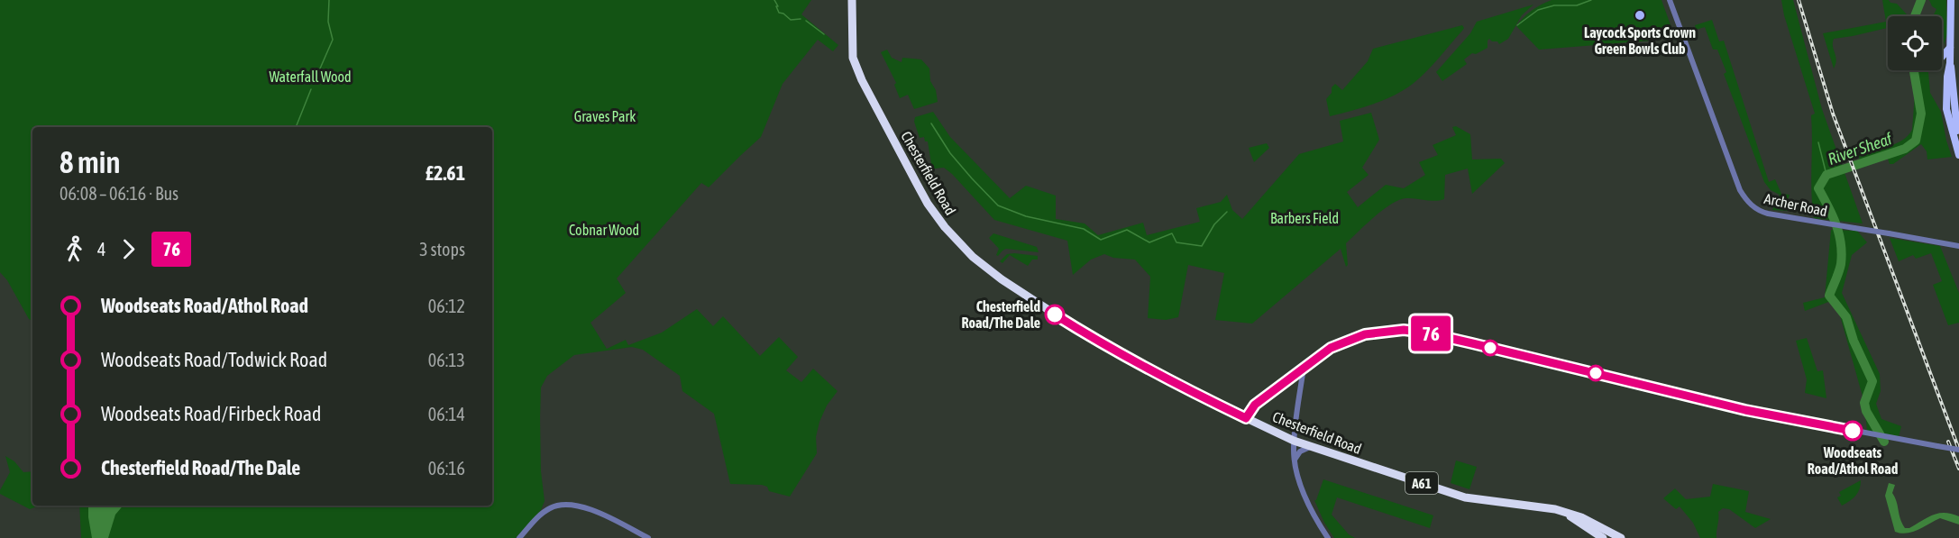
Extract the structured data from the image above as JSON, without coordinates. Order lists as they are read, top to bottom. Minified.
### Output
{"streets":{"highway":["Chesterfield Road","A61"],"street":["Archer Road"]},"water":["River Sheaf"],"parks":["Waterfall Wood","Graves Park","Barbers Field","Cobnar Wood"],"places":["Laycock Sports Crown Green Bowls Club","Chesterfield Road/The Dale","Woodseats Road/Athol Road"],"lines":["bus line 76"],"page":{"on_map":"76","heading":["8 min","06:08 – 06:16 · Bus","£2.61"],"legs":["4","76","3 stops"],"list":[{"name":"Woodseats Road/Athol Road","value":"06:12"},{"name":"Woodseats Road/Todwick Road","value":"06:13"},{"name":"Woodseats Road/Firbeck Road","value":"06:14"},{"name":"Chesterfield Road/The Dale","value":"06:16"}]}}
